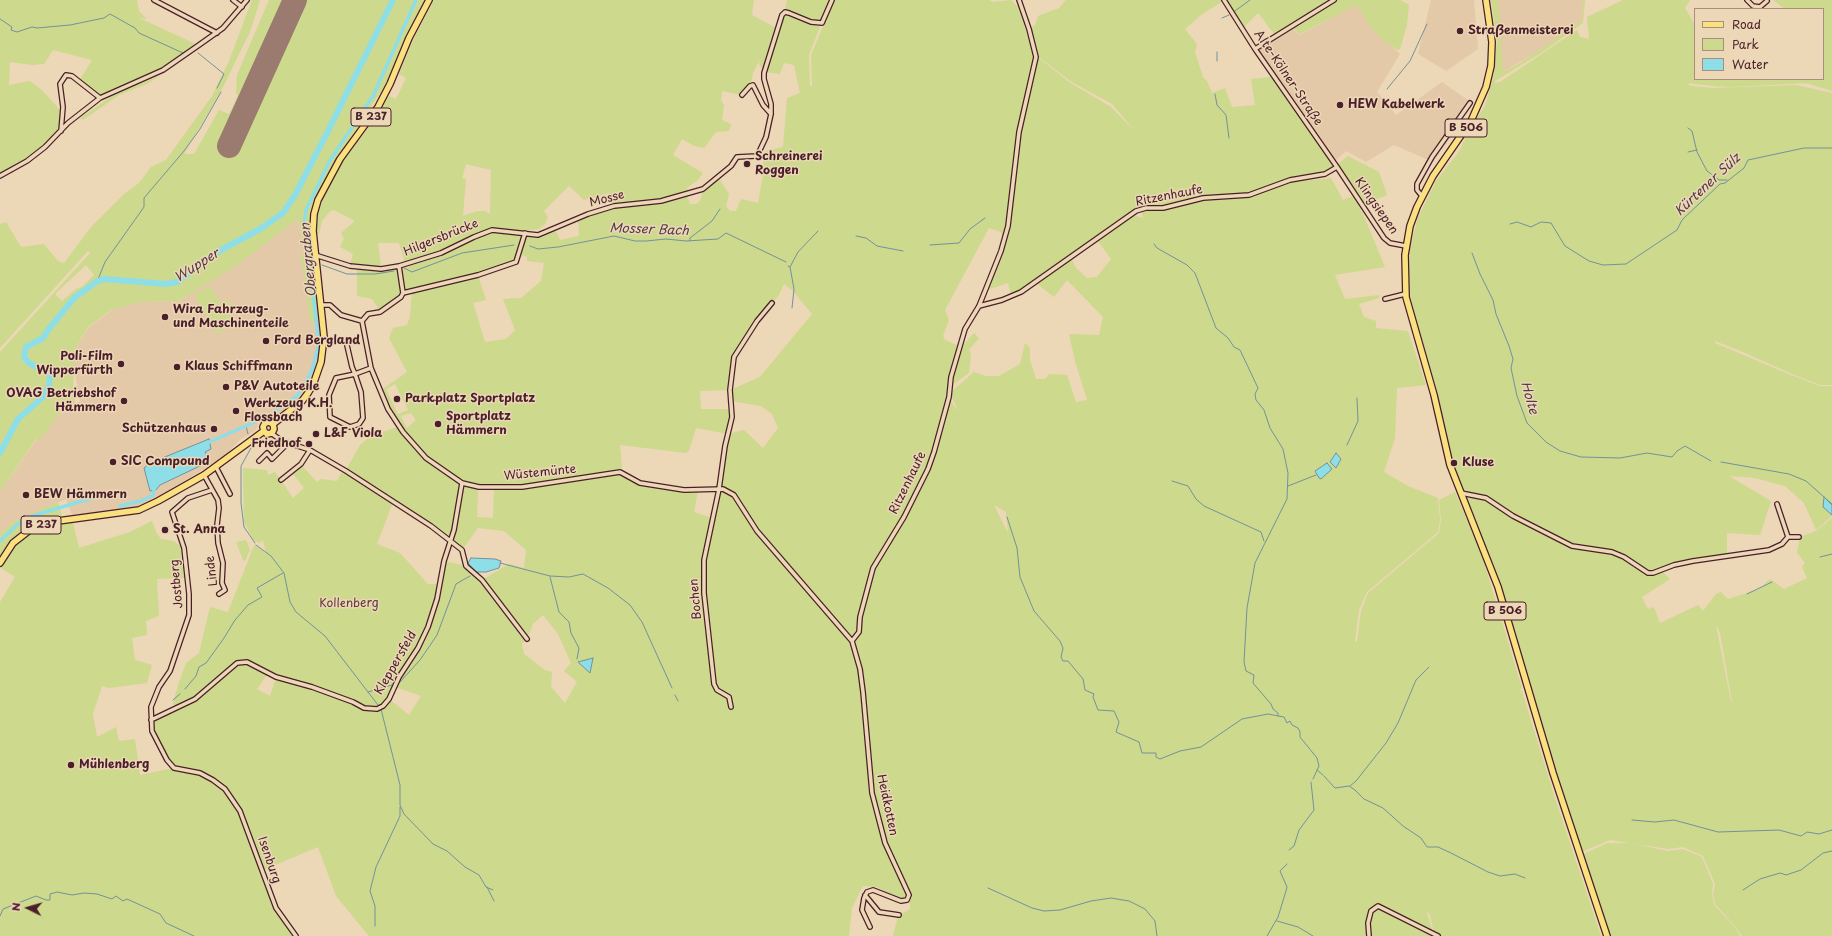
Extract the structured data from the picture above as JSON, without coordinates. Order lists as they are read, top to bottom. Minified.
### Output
{"streets":{"main road":["B 237","B 506"],"street":["Alte-Kölner-Straße","Ritzenhaufe","Mosse","Klingsiepen","Hilgersbrücke","Wüstemünte","Linde","Jostberg","Bochen","Kleppersfeld","Heidkotten","Isenburg"]},"crossings":[["Alte-Kölner-Straße","Ritzenhaufe"],["Alte-Kölner-Straße","Klingsiepen"],["B 237","Hilgersbrücke"],["B 237","Linde"],["B 506","Klingsiepen"],["Ritzenhaufe","Klingsiepen"],["Ritzenhaufe","Wüstemünte"],["Ritzenhaufe","Heidkotten"],["Mosse","Hilgersbrücke"],["Wüstemünte","Bochen"],["Wüstemünte","Kleppersfeld"],["Wüstemünte","Heidkotten"],["Linde","Jostberg"],["Jostberg","Kleppersfeld"],["Jostberg","Isenburg"]],"water":["Kürtener Sülz","Mosser Bach","Obergraben","Wupper","Holte"],"parks":["Kollenberg"],"places":["Straßenmeisterei","HEW Kabelwerk","Schreinerei Roggen","Wira Fahrzeug- und Maschinenteile","Ford Bergland","Poli-Film Wipperfürth","Klaus Schiffmann","P&V Autoteile","Parkplatz Sportplatz","OVAG Betriebshof Hämmern","Werkzeug K.H. Flossbach","Sportplatz Hämmern","Schützenhaus","L&F Viola","Friedhof","SIC Compound","Kluse","BEW Hämmern","St. Anna","Mühlenberg"],"legend":["Road","Park","Water"],"north":"left"}
